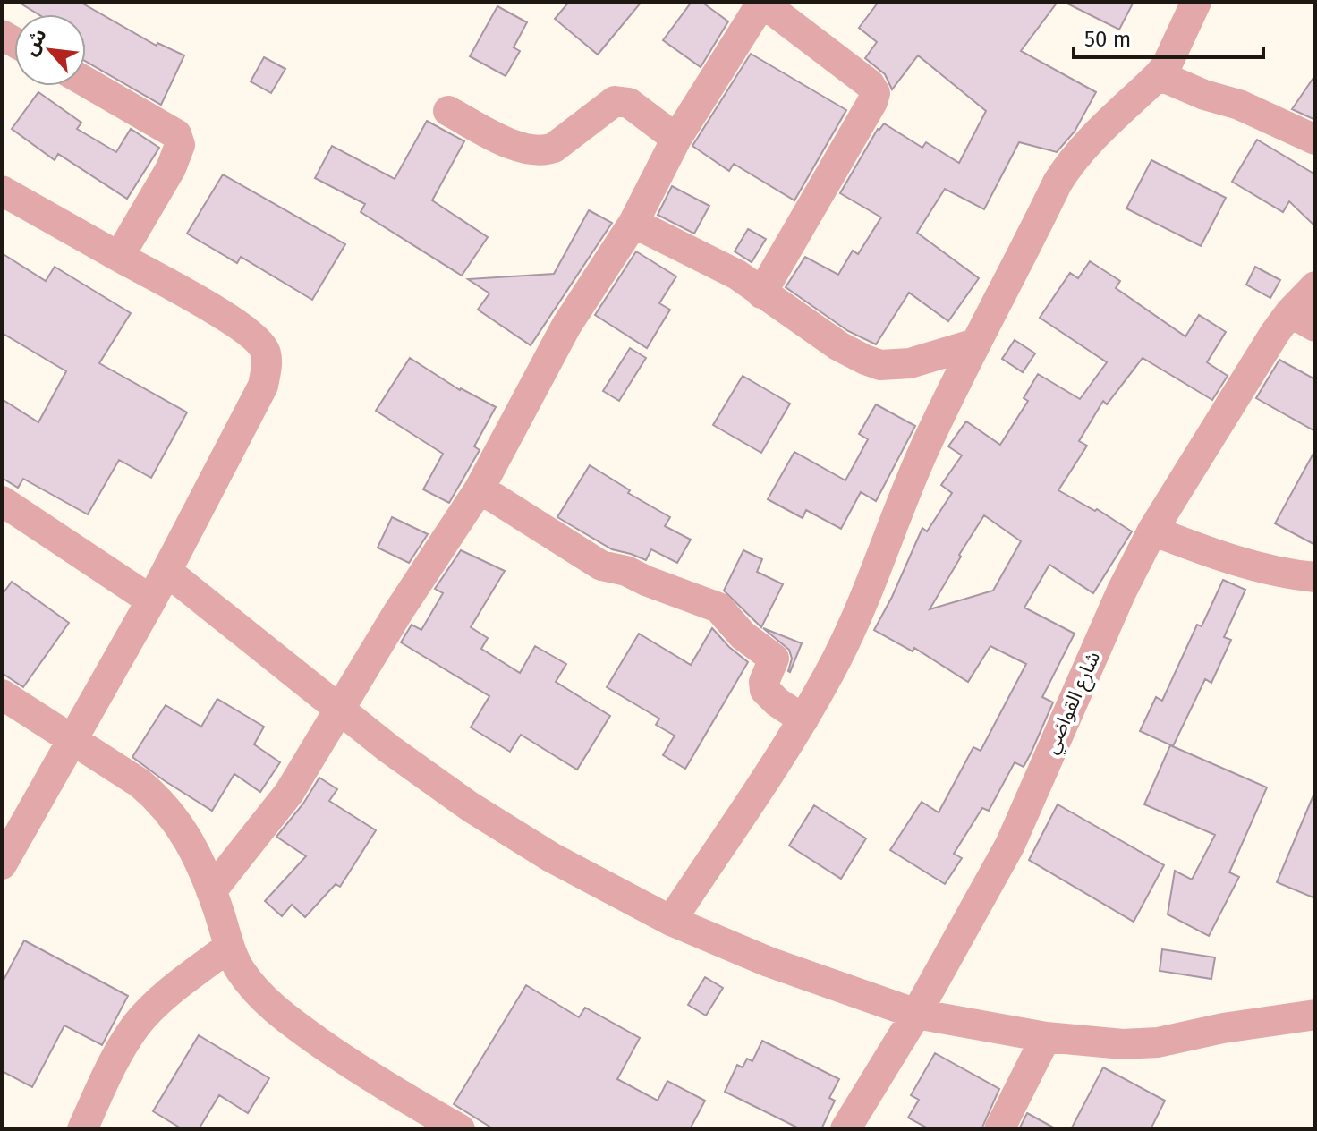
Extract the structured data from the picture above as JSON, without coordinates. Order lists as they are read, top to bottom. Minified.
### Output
{"streets":{"street":["شارع القواضي"]},"scale_bar":"50 m","north":"top left"}
